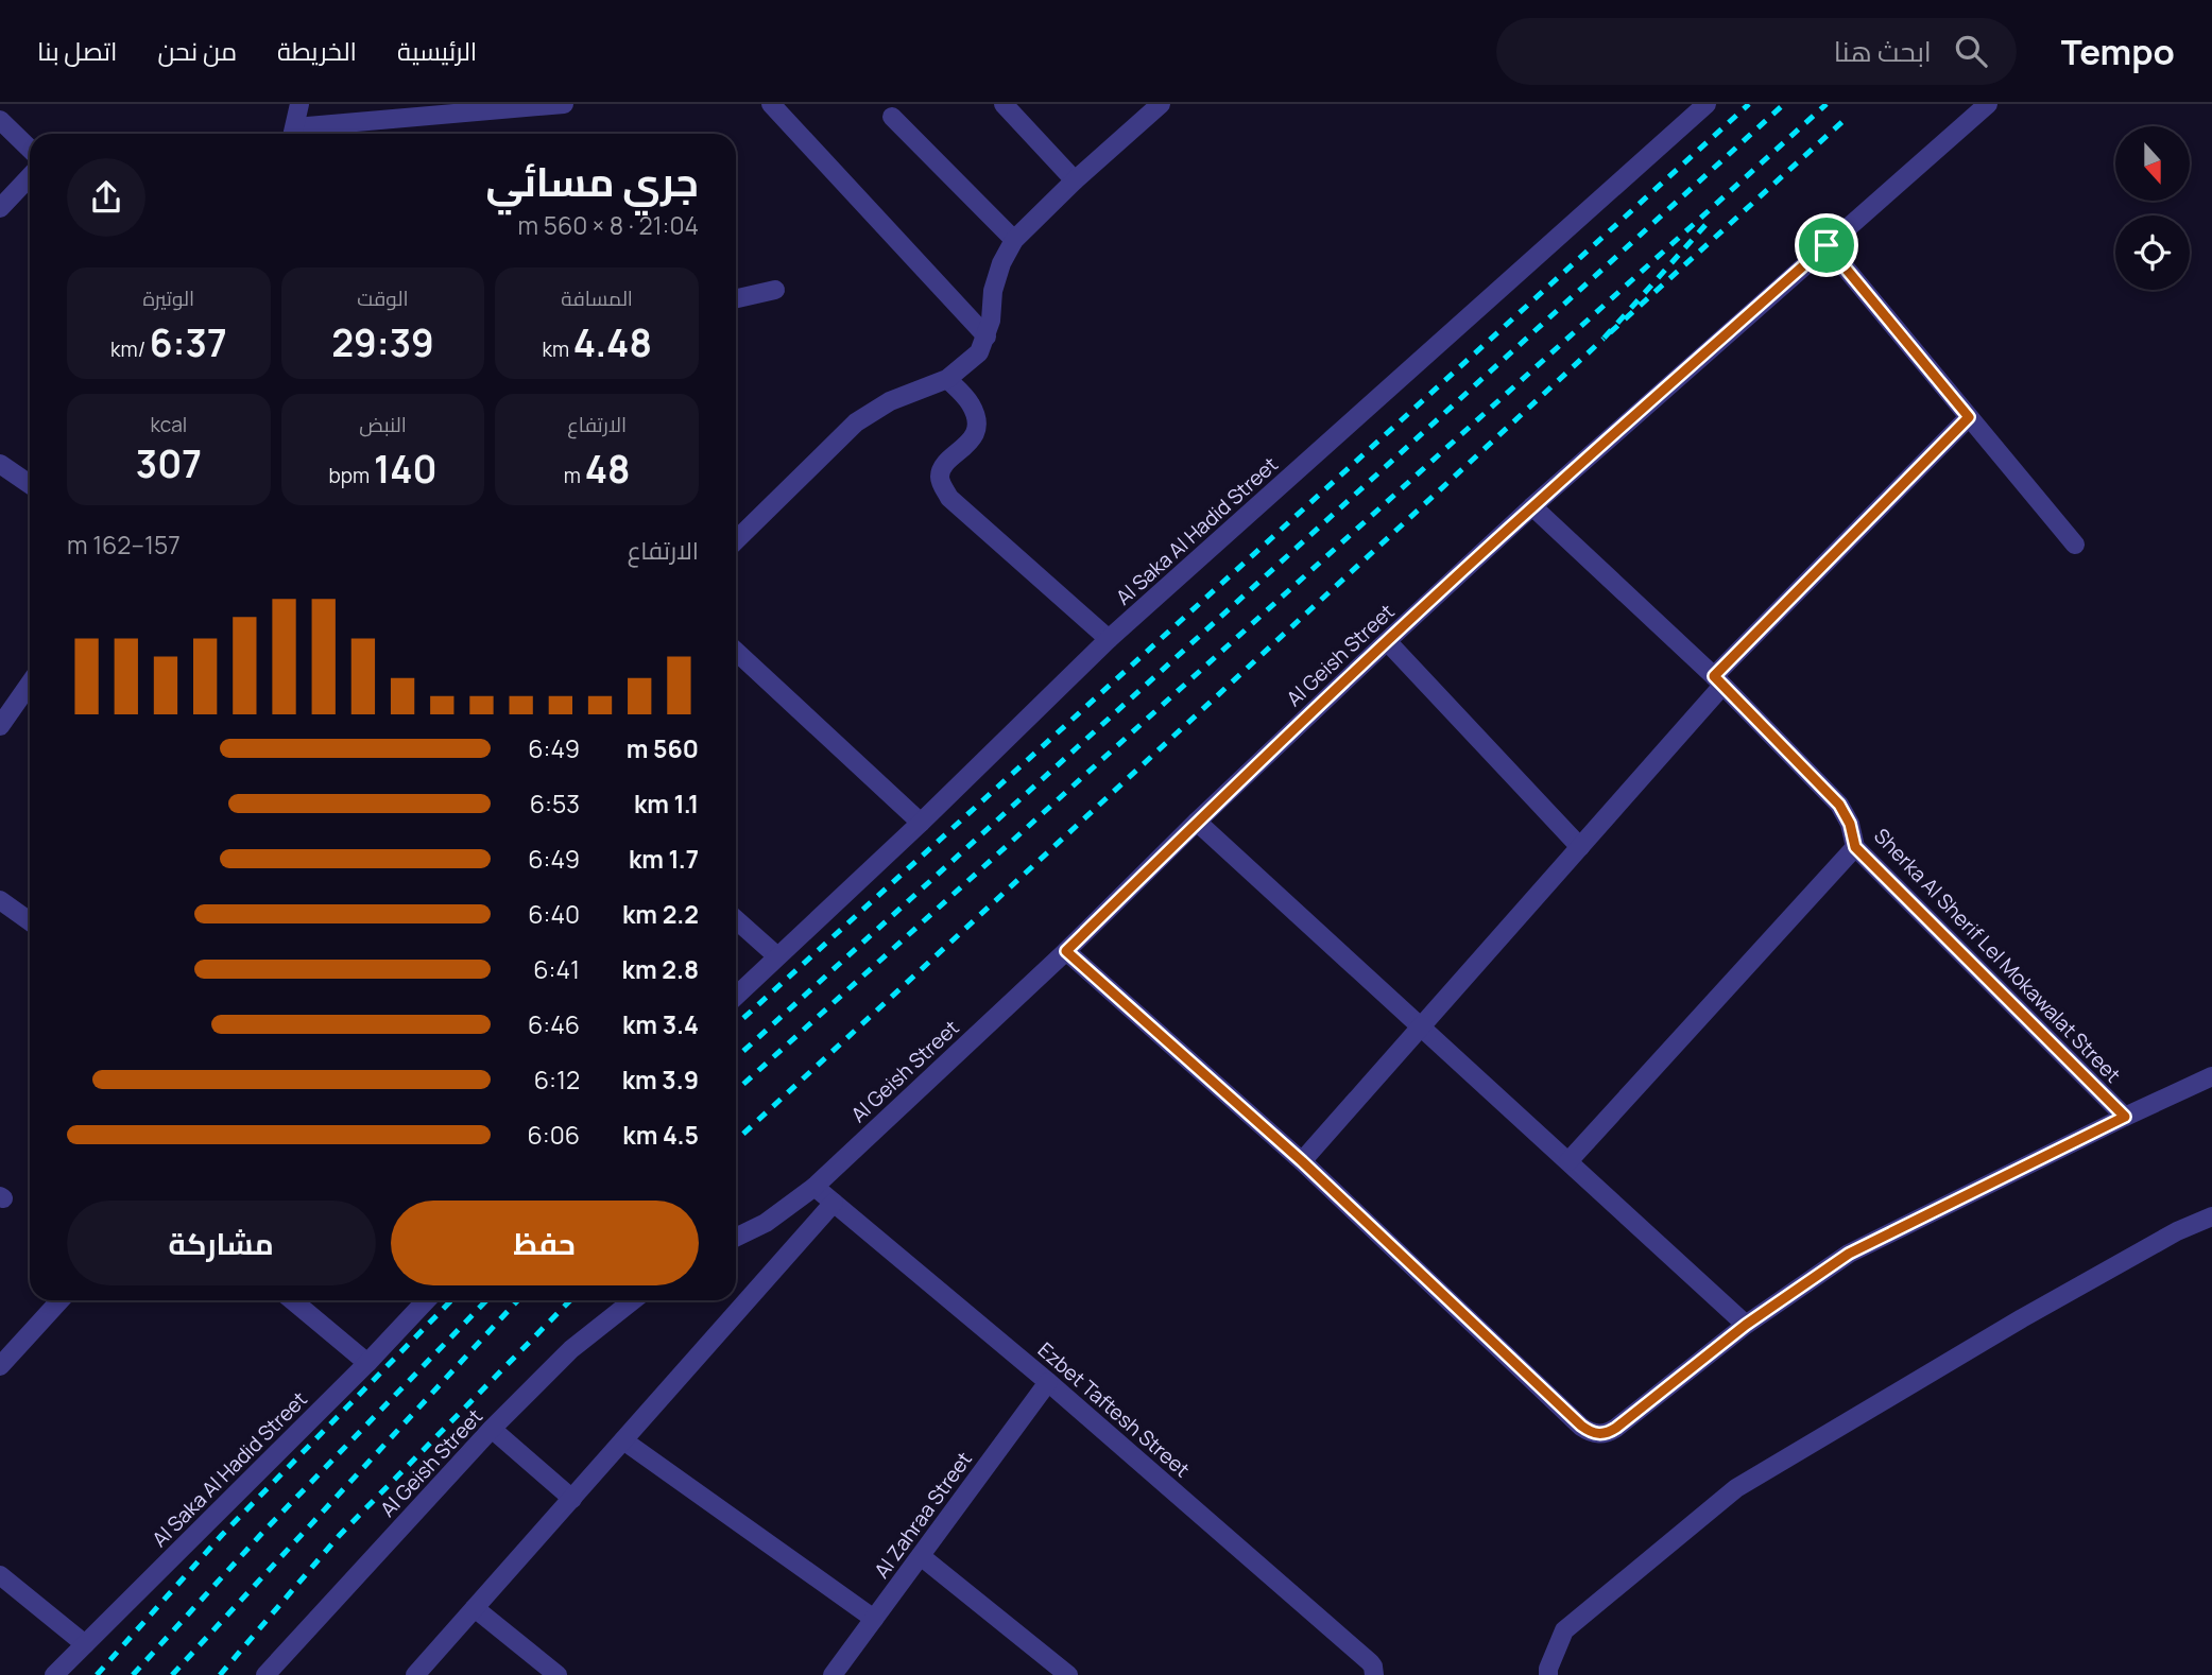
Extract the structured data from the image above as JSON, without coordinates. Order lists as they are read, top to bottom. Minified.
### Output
{"streets":{"street":["Al Saka Al Hadid Street","Al Geish Street","Sherka Al Sherif Lel Mokawalat Street","Ezbet Taftesh Street","Al Zahraa Street"]},"crossings":[["Al Geish Street","Sherka Al Sherif Lel Mokawalat Street"],["Al Geish Street","Ezbet Taftesh Street"],["Ezbet Taftesh Street","Al Zahraa Street"]],"north":"bottom","page":{"header":"Tempo","search":"ابحث هنا","nav":["الرئيسية","الخريطة","من نحن","اتصل بنا"],"heading":["جري مسائي","21:04 · 8 × 560 m"],"stats":[["المسافة","4.48 km"],["الوقت","29:39"],["الوتيرة","6:37 /km"],["الارتفاع","48 m"],["النبض","140 bpm"],["kcal","307"]],"chart":["الارتفاع","157–162 m"],"list":[{"name":"560 m","note":"6:49"},{"name":"1.1 km","note":"6:53"},{"name":"1.7 km","note":"6:49"},{"name":"2.2 km","note":"6:40"},{"name":"2.8 km","note":"6:41"},{"name":"3.4 km","note":"6:46"},{"name":"3.9 km","note":"6:12"},{"name":"4.5 km","note":"6:06"}],"buttons":["حفظ","مشاركة"]}}
